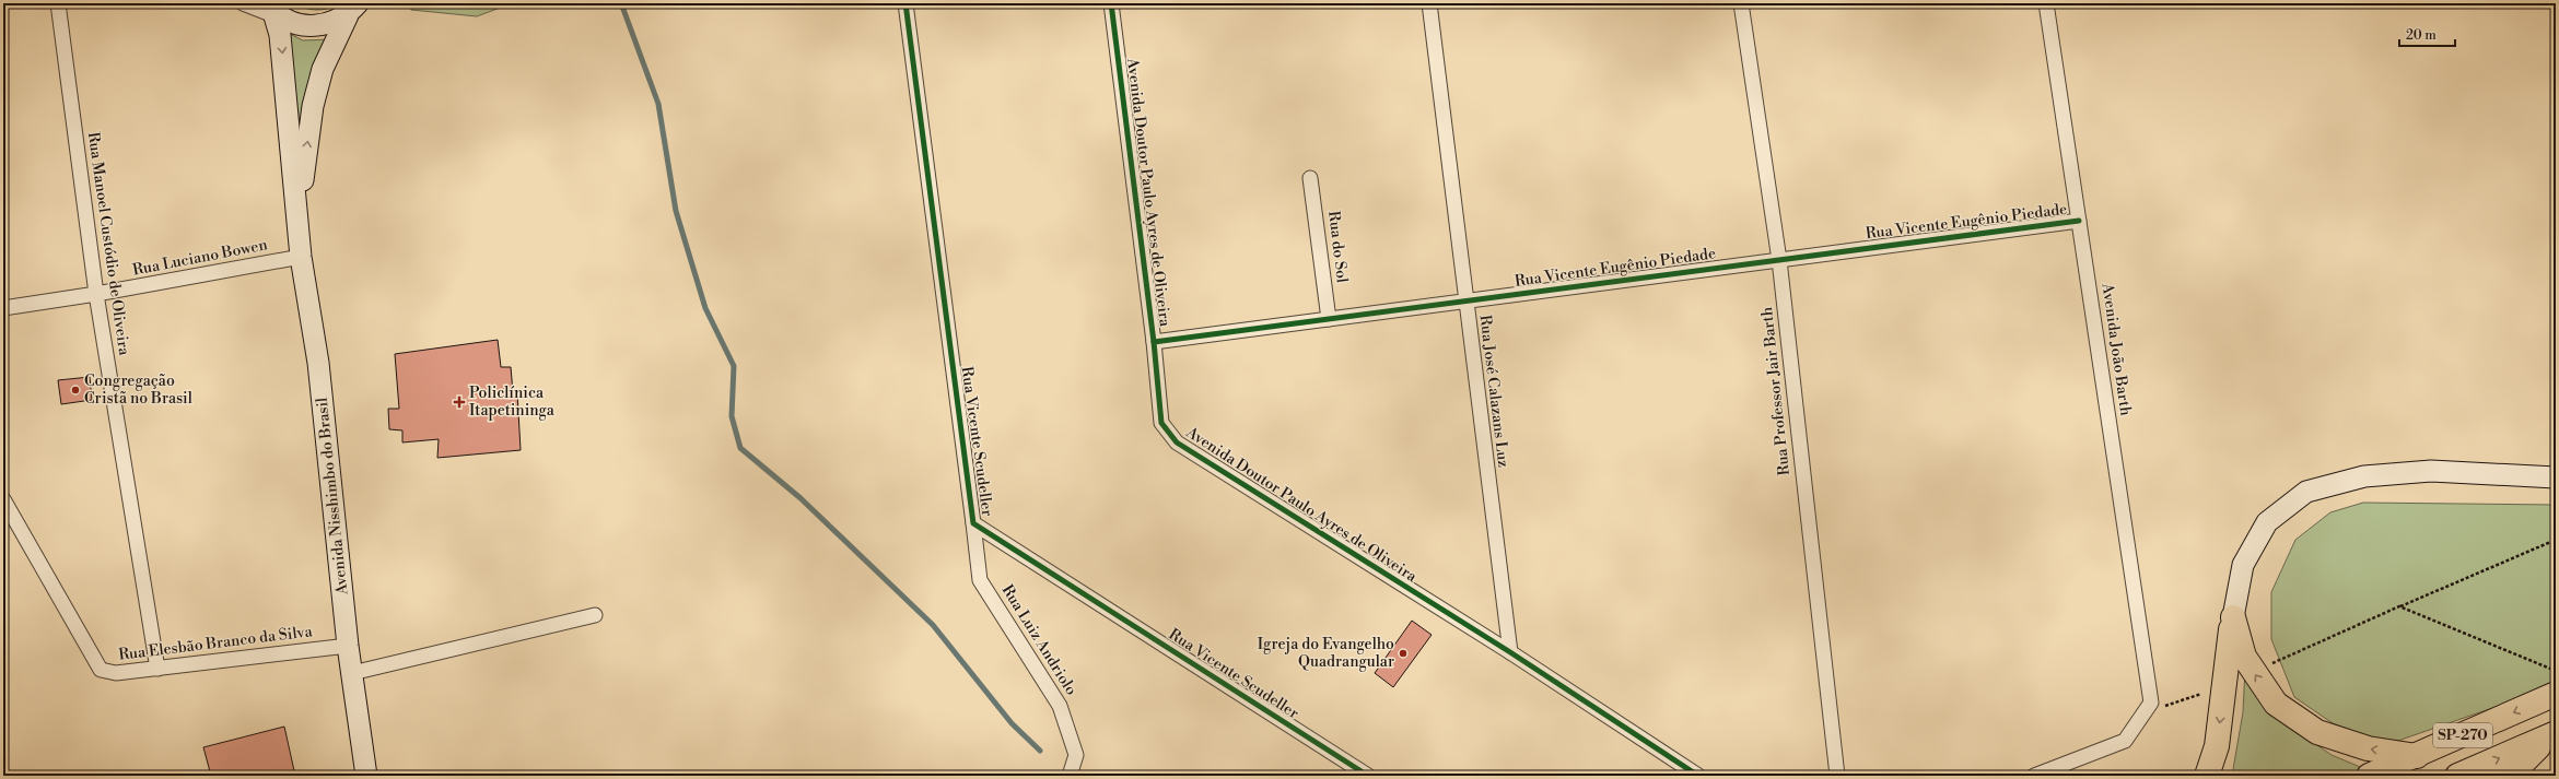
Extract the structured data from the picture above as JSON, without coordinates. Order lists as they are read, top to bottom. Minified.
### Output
{"streets":{"highway":["SP-270"],"main road":["Avenida Nisshimbo do Brasil"],"street":["Avenida Doutor Paulo Ayres de Oliveira","Rua Vicente Eugênio Piedade","Rua Manoel Custódio de Oliveira","Rua do Sol","Rua Luciano Bowen","Avenida João Barth","Rua José Calazans Luz","Rua Professor Jair Barth","Rua Vicente Scudeller","Rua Luiz Andriolo","Rua Elesbão Branco da Silva"]},"crossings":[["Avenida Doutor Paulo Ayres de Oliveira","Rua Vicente Eugênio Piedade"],["Avenida Doutor Paulo Ayres de Oliveira","Rua José Calazans Luz"],["Rua Vicente Eugênio Piedade","Rua do Sol"],["Rua Vicente Eugênio Piedade","Avenida João Barth"],["Rua Vicente Eugênio Piedade","Rua José Calazans Luz"],["Rua Vicente Eugênio Piedade","Rua Professor Jair Barth"],["Rua Manoel Custódio de Oliveira","Rua Luciano Bowen"],["Rua Manoel Custódio de Oliveira","Rua Elesbão Branco da Silva"],["Rua Luciano Bowen","Avenida Nisshimbo do Brasil"],["Rua Vicente Scudeller","Rua Luiz Andriolo"],["Avenida Nisshimbo do Brasil","Rua Elesbão Branco da Silva"]],"places":{"other":["Congregação Cristã no Brasil","Igreja do Evangelho Quadrangular"],"health":["Policlínica Itapetininga"]},"scale_bar":"20 m"}
